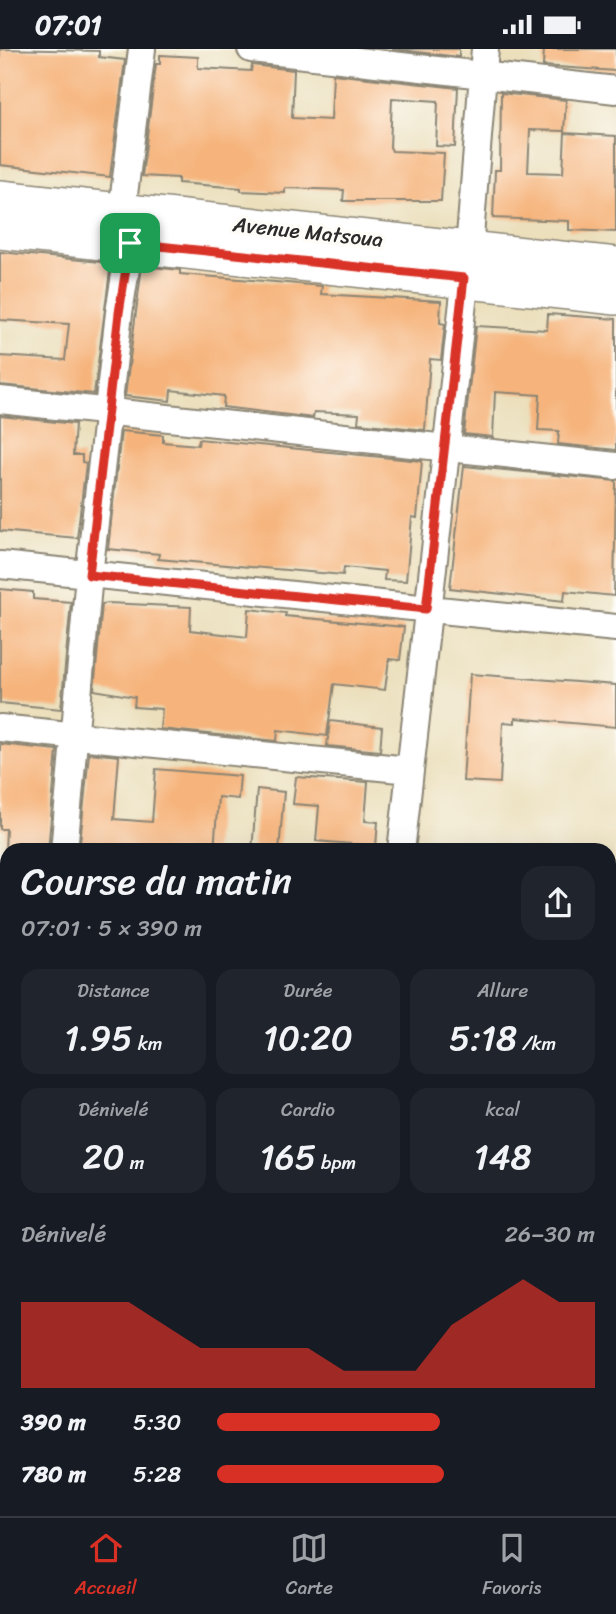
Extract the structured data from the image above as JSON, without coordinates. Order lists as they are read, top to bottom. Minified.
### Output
{"streets":{"street":["Avenue Matsoua"]},"page":{"status":"07:01","heading":["Course du matin","07:01 · 5 × 390 m"],"stats":[["Distance","1.95 km"],["Durée","10:20"],["Allure","5:18 /km"],["Dénivelé","20 m"],["Cardio","165 bpm"],["kcal","148"]],"chart":["Dénivelé","26–30 m"],"list":[{"name":"390 m","note":"5:30"},{"name":"780 m","note":"5:28"}],"tabs":["Accueil","Carte","Favoris"]}}
